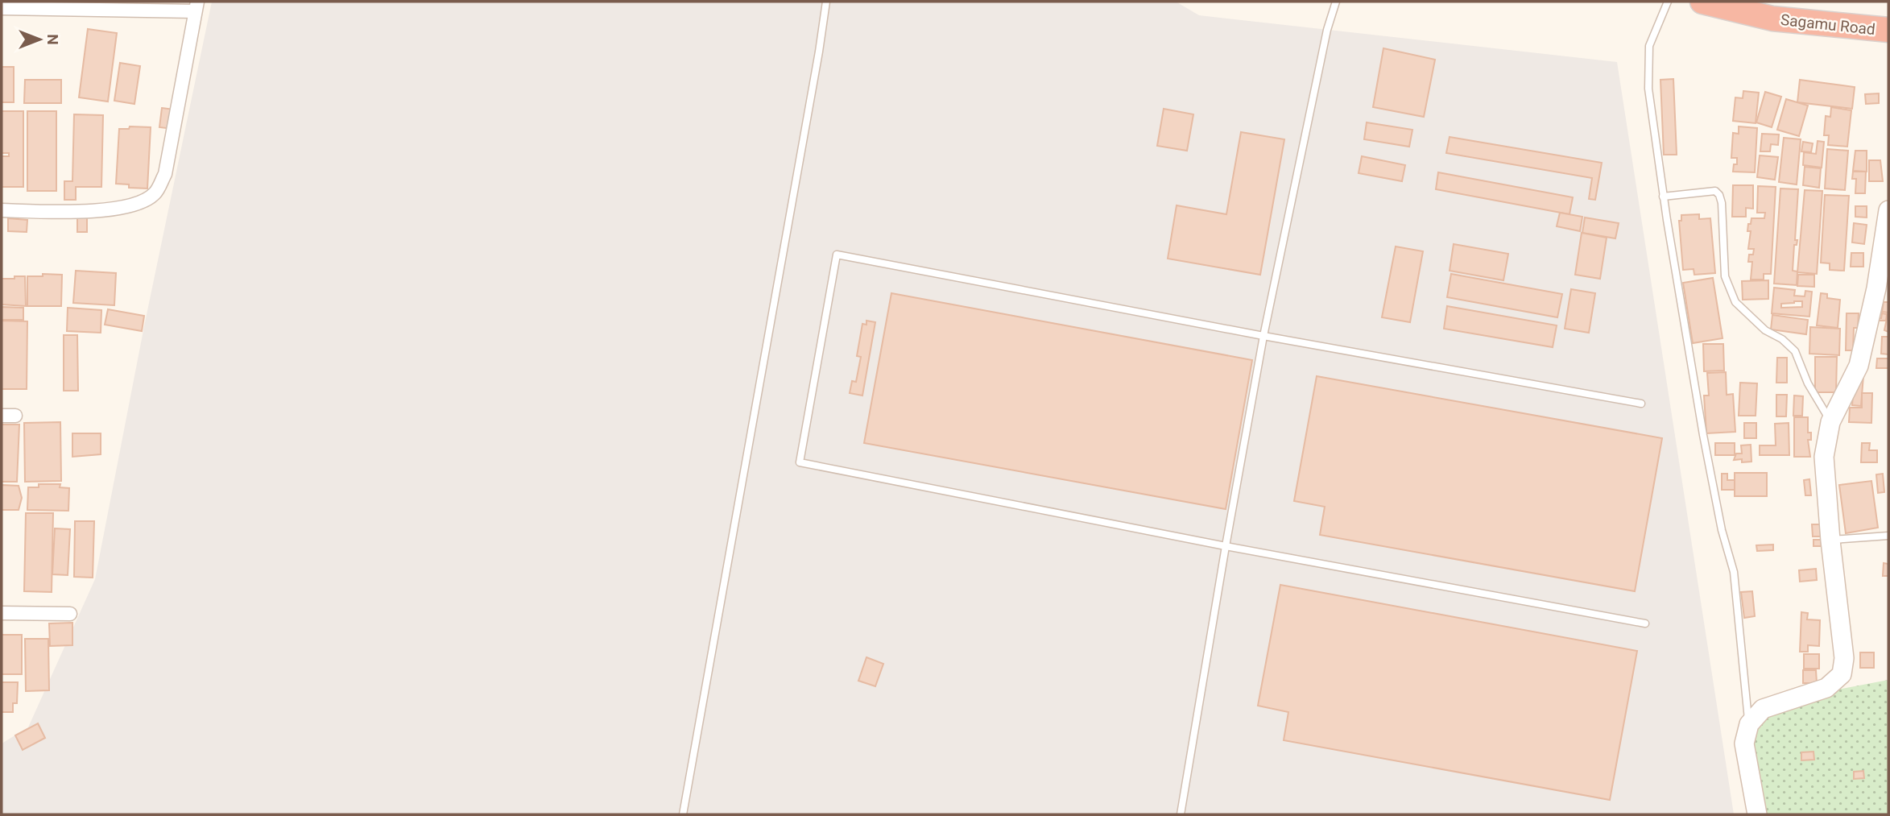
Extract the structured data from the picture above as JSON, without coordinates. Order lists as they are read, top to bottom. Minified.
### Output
{"streets":{"highway":["Sagamu Road"]},"north":"right"}
